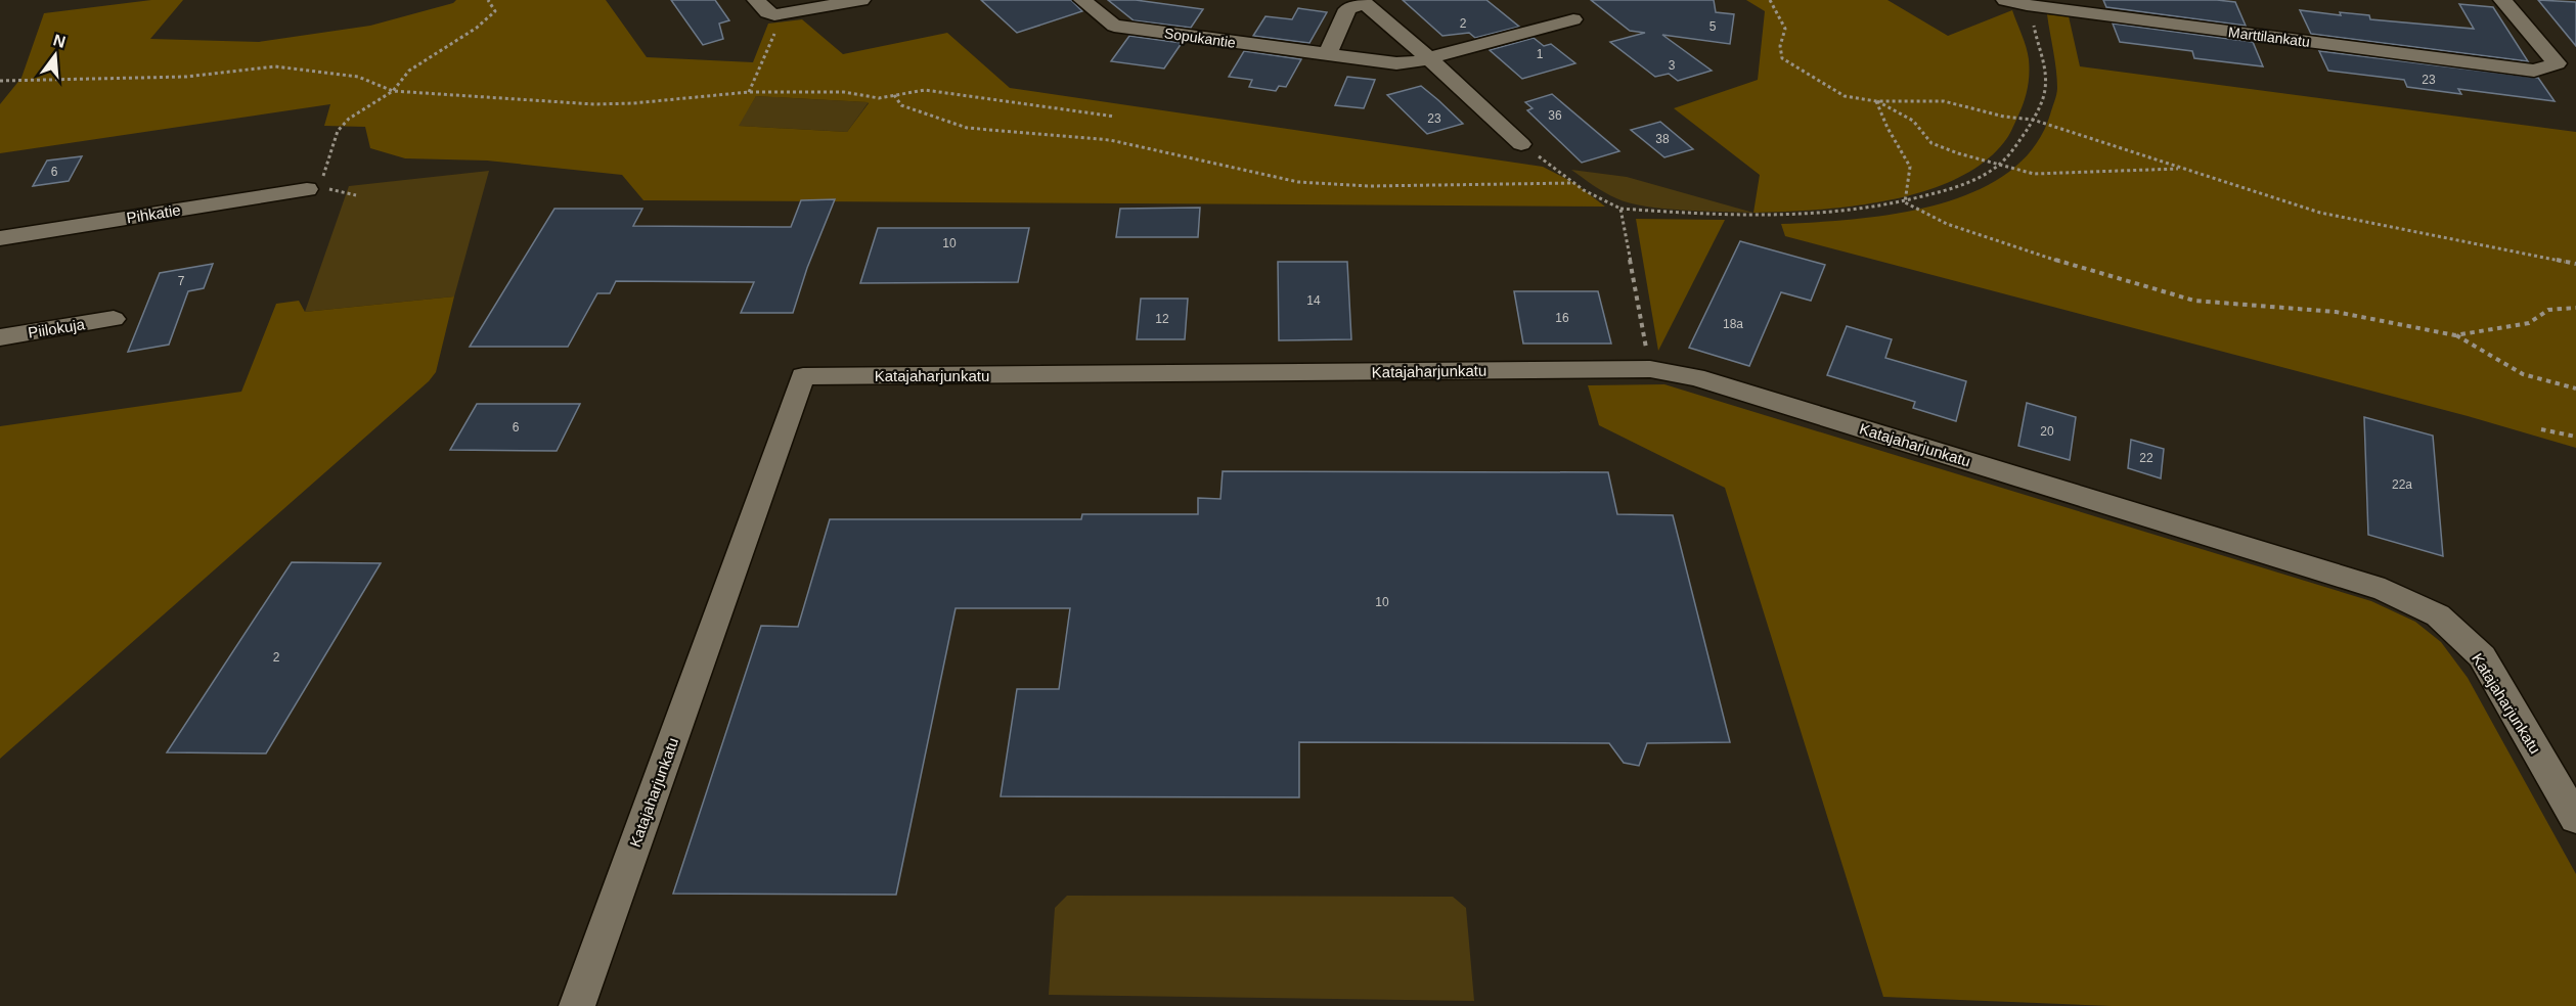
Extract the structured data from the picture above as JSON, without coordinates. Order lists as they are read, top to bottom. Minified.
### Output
{"streets":{"street":["Marttilankatu","Sopukantie","Pihkatie","Piilokuja","Katajaharjunkatu"]},"house_numbers":["2","5","1","3","23","36","23","38","6","10","7","14","16","12","18a","6","20","22","22a","10","2"],"north":"top"}
